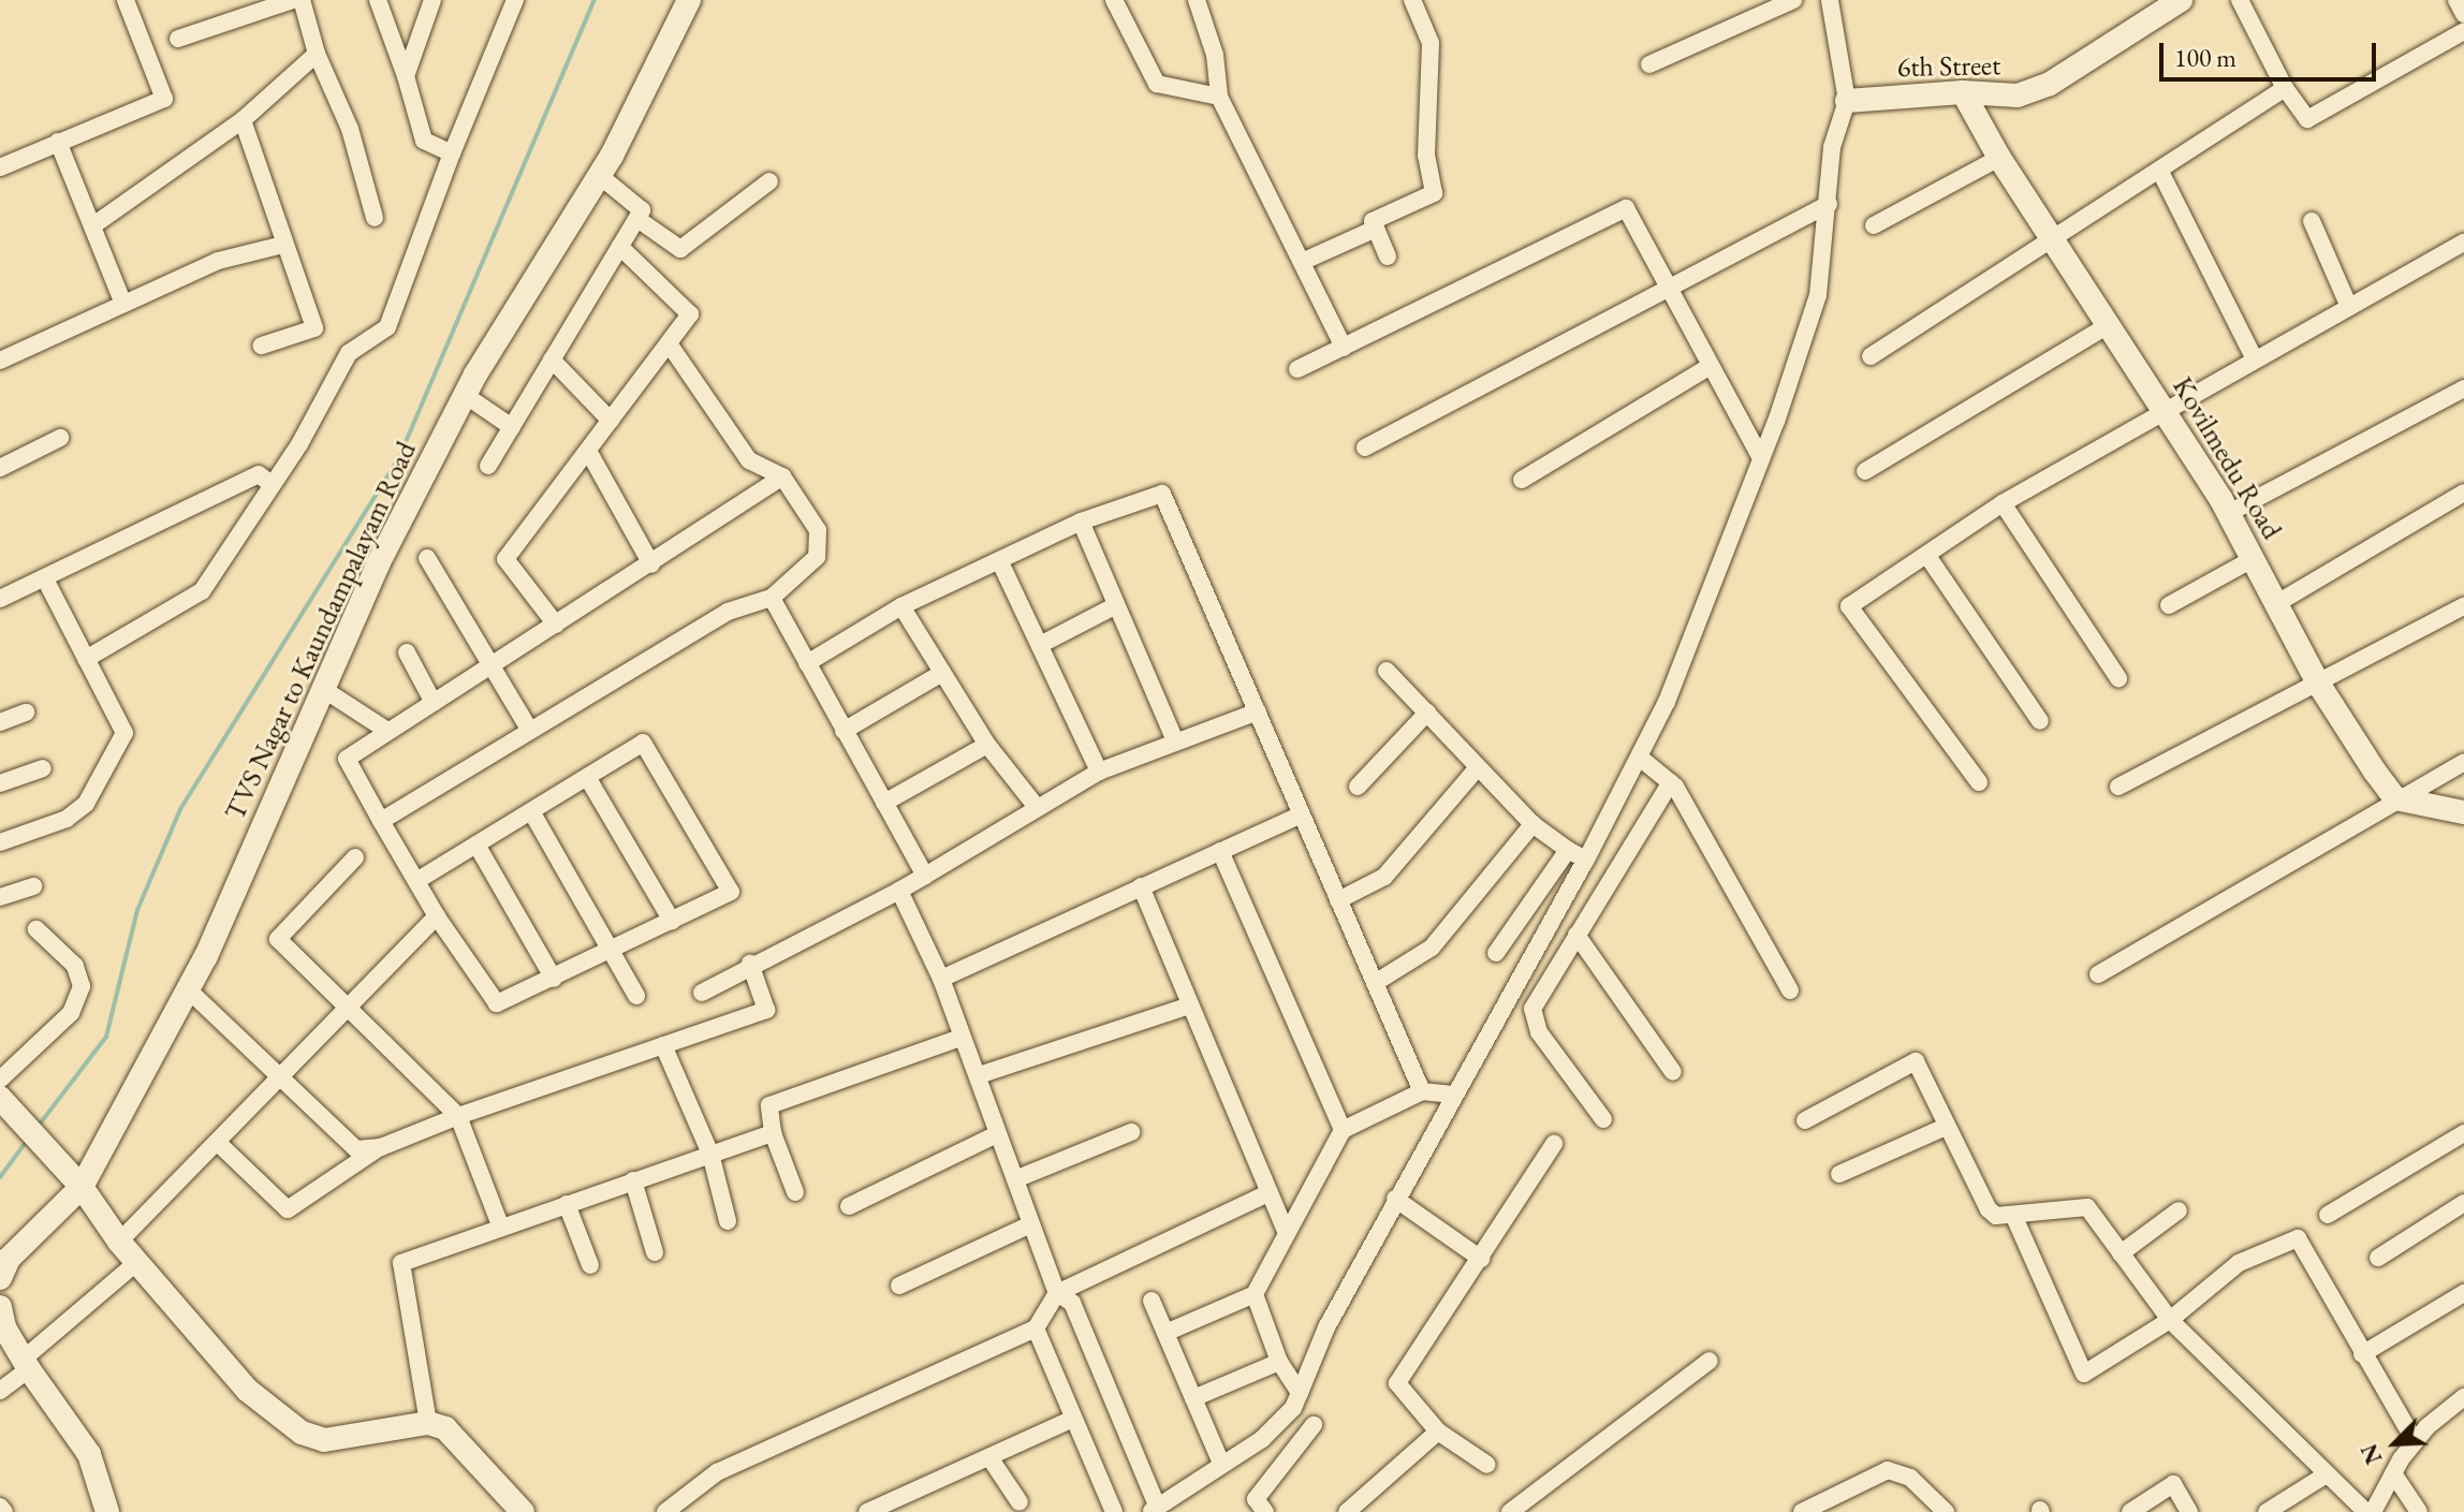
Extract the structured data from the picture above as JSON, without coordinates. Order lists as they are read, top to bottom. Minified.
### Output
{"streets":{"street":["6th Street","Kovilmedu Road","TVS Nagar to Kaundampalayam Road"]},"crossings":[["6th Street","Kovilmedu Road"]],"scale_bar":"100 m","north":"bottom left"}
